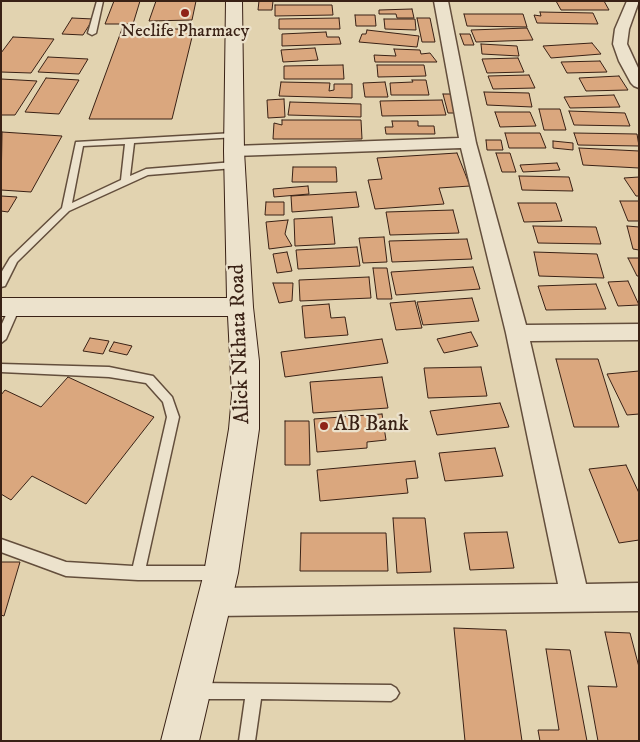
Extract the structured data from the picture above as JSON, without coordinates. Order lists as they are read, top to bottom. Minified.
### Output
{"streets":{"main road":["Alick Nkhata Road"]},"places":["Neclife Pharmacy","AB Bank"]}
